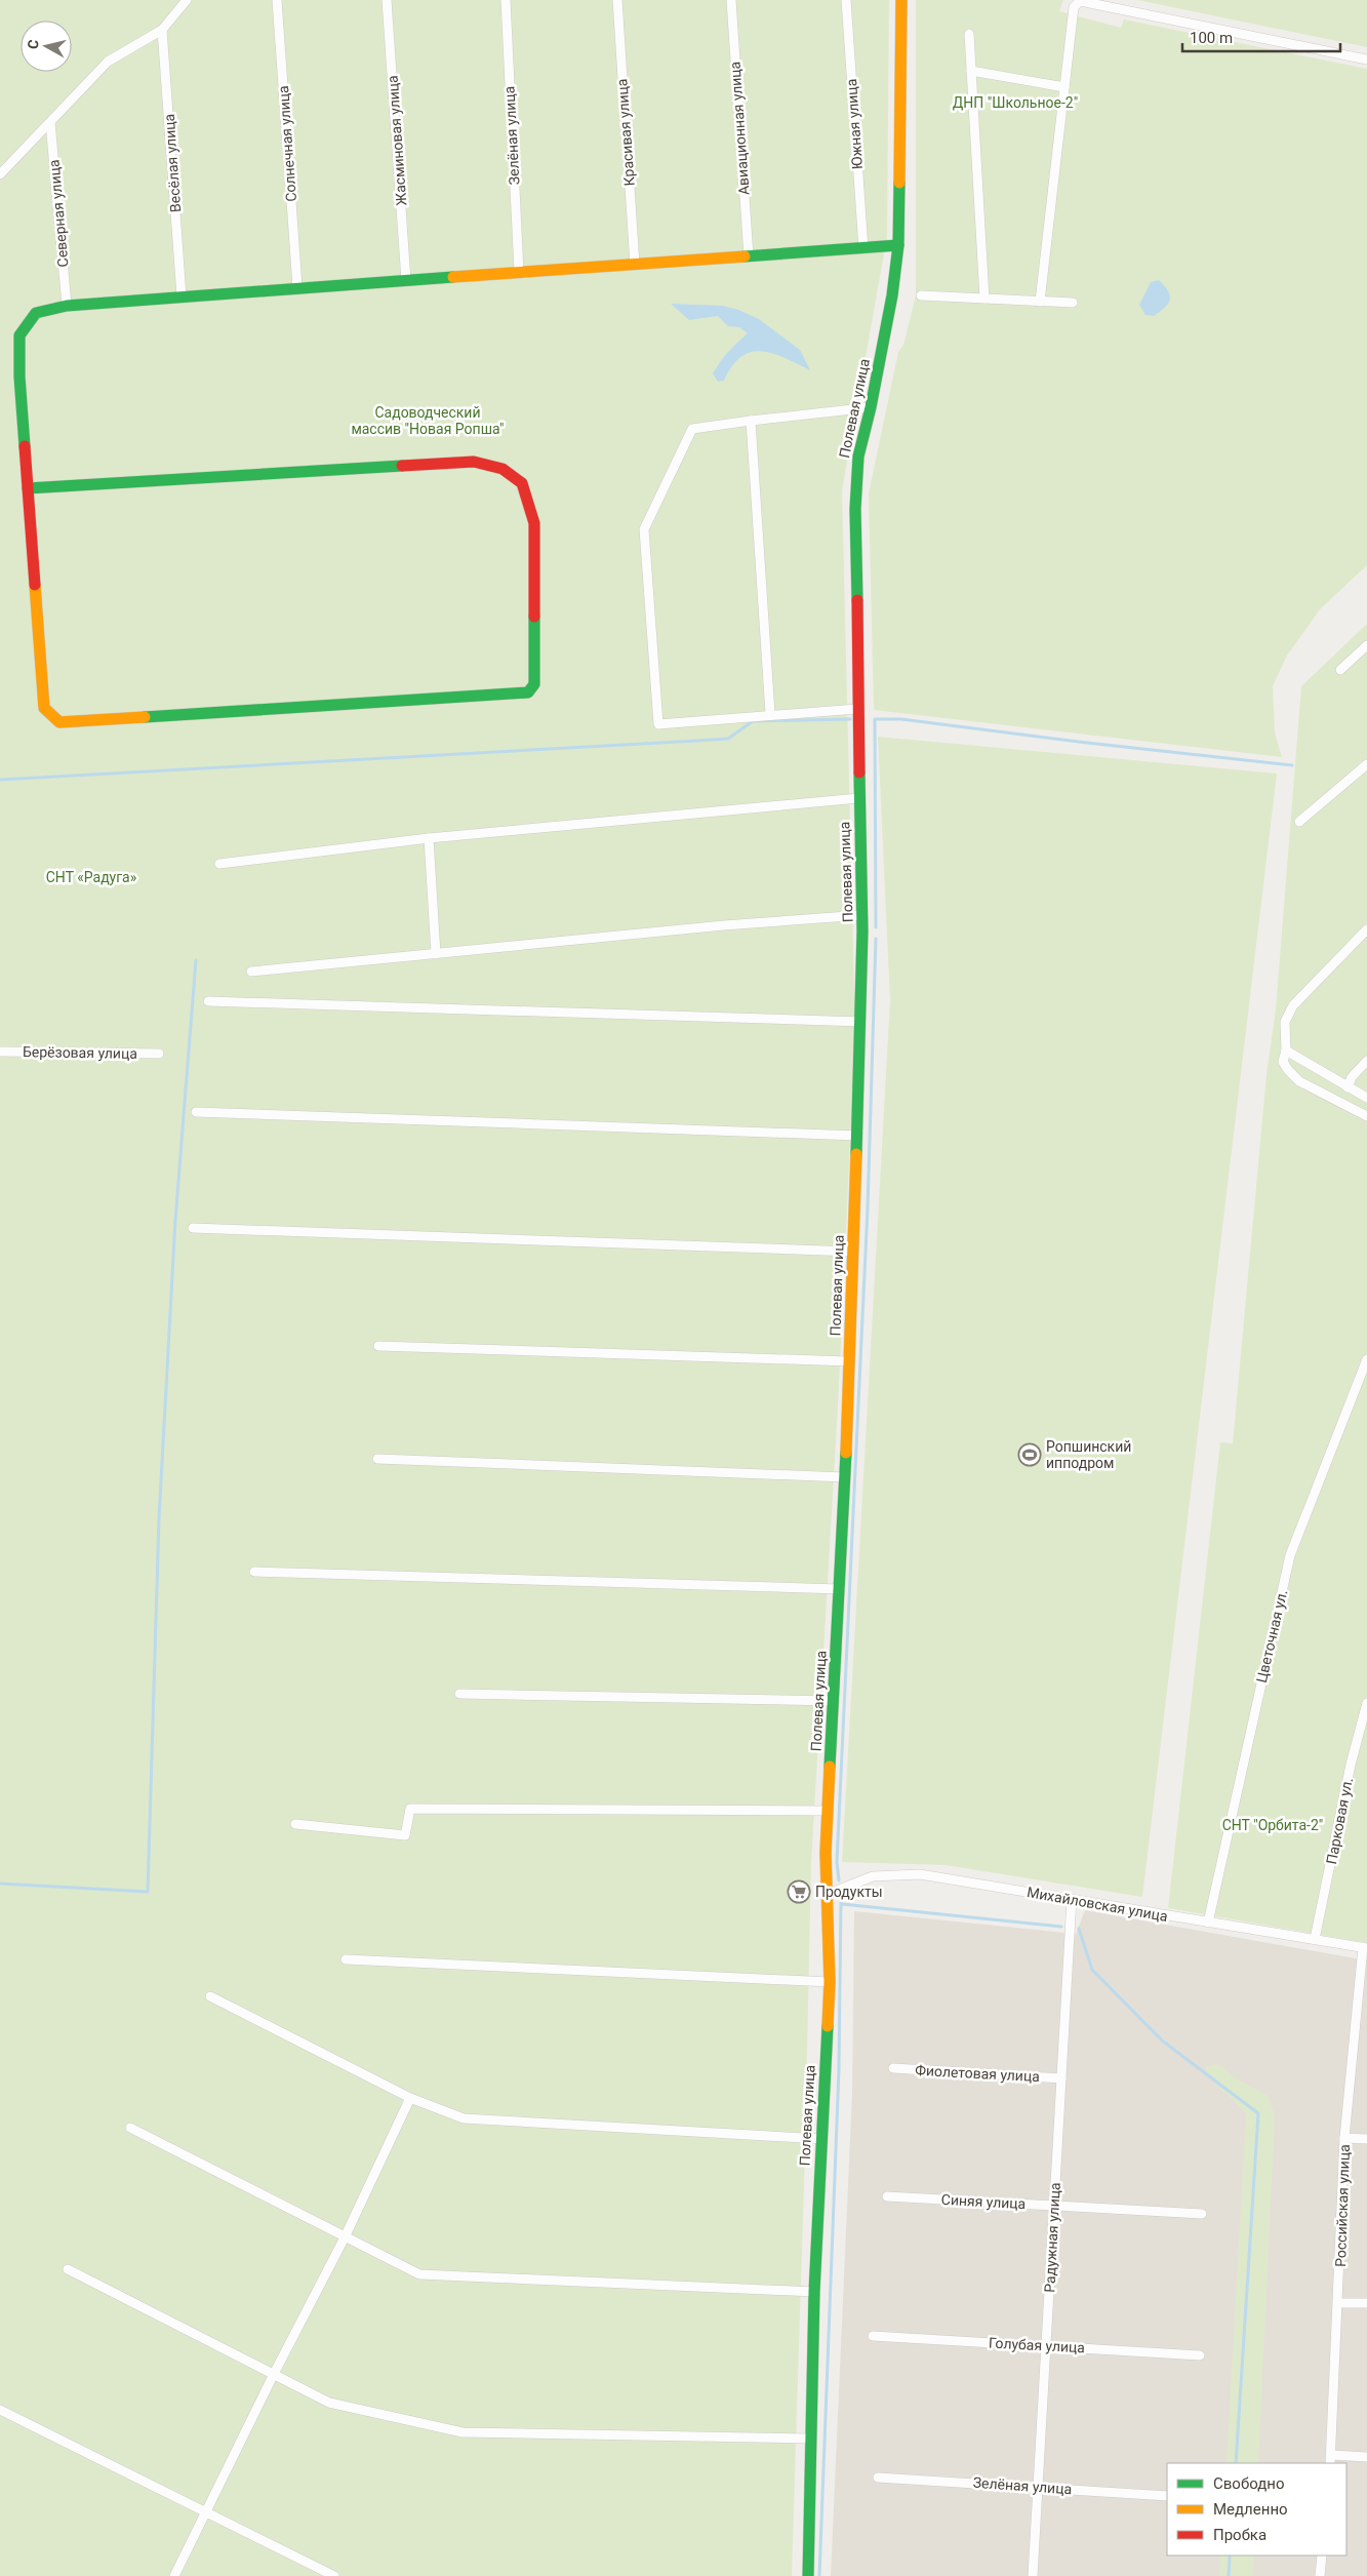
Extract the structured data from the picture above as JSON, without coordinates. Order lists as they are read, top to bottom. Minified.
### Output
{"streets":{"street":["Южная улица","Авиационная улица","Красивая улица","Зелёная улица","Жасминовая улица","Солнечная улица","Весёлая улица","Северная улица","Полевая улица","Берёзовая улица","Цветочная ул.","Парковая ул.","Михайловская улица","Фиолетовая улица","Синяя улица","Российская улица","Радужная улица","Голубая улица"]},"crossings":[["Зелёная улица","Радужная улица"],["Полевая улица","Михайловская улица"],["Цветочная ул.","Михайловская улица"],["Парковая ул.","Михайловская улица"],["Михайловская улица","Российская улица"],["Михайловская улица","Радужная улица"],["Фиолетовая улица","Радужная улица"],["Синяя улица","Радужная улица"],["Радужная улица","Голубая улица"]],"parks":["ДНП \"Школьное-2\"","Садоводческий массив \"Новая Ропша\"","СНТ «Радуга»","СНТ \"Орбита-2\""],"places":{"sports":["Ропшинский ипподром"],"supermarket":["Продукты"]},"legend":["Свободно","Медленно","Пробка"],"scale_bar":"100 m","north":"left"}
